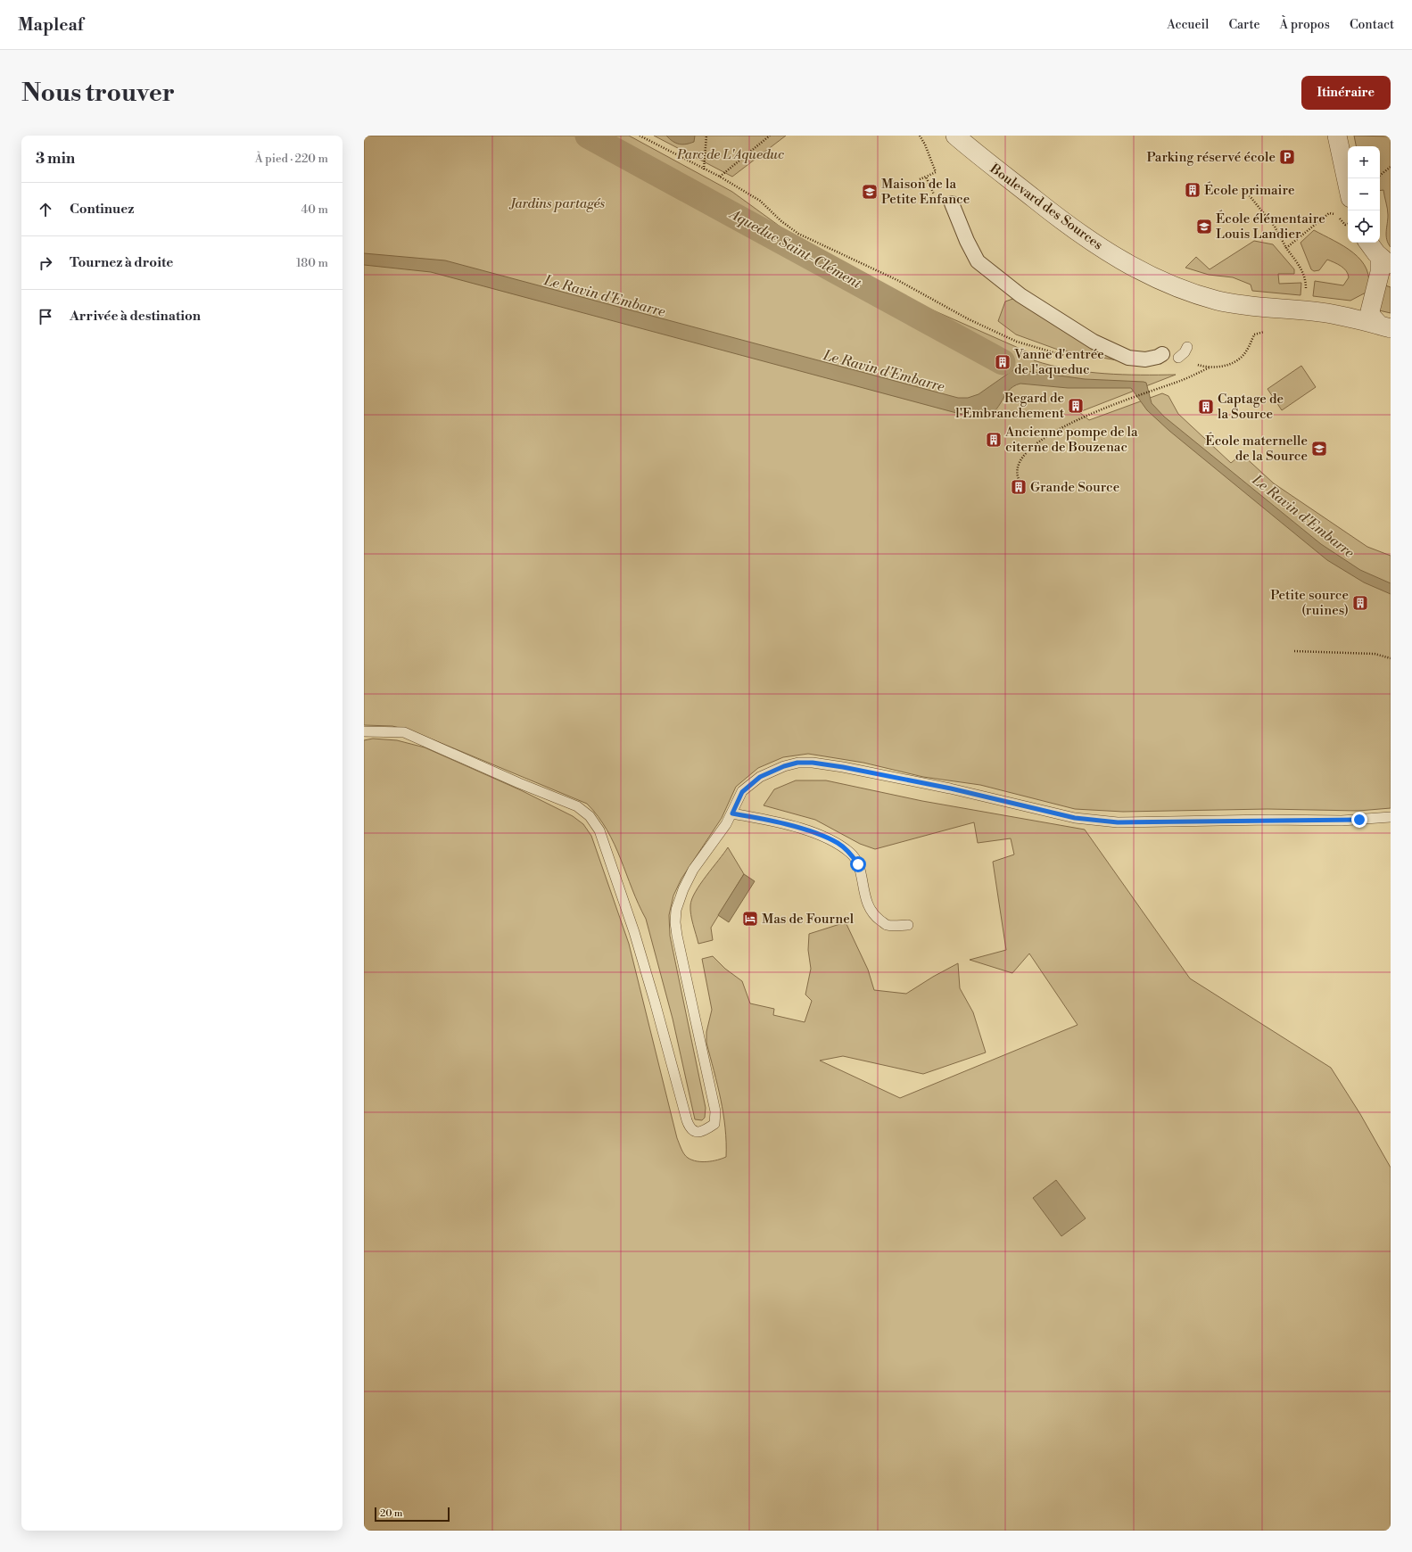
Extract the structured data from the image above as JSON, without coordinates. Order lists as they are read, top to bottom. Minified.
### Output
{"streets":{"street":["Boulevard des Sources"]},"water":["Aqueduc Saint-Clément","Le Ravin d'Embarre"],"parks":["Parc de L'Aqueduc","Jardins partagés"],"places":{"parking":["Parking réservé école"],"building":["École primaire","Vanne d'entrée de l'aqueduc","Regard de l'Embranchement","Captage de la Source","Ancienne pompe de la citerne de Bouzenac","Grande Source","Petite source (ruines)"],"school or university":["Maison de la Petite Enfance","École élémentaire Louis Landier","École maternelle de la Source"],"hotel":["Mas de Fournel"]},"scale_bar":"20 m","page":{"header":"Mapleaf","nav":["Accueil","Carte","À propos","Contact"],"buttons":"Itinéraire","title":"Nous trouver","heading":["3 min","À pied · 220 m"],"map_buttons":["+","−"],"list":[["Continuez","40 m"],["Tournez à droite","180 m"],"Arrivée à destination"],"scale":"20 m"}}
